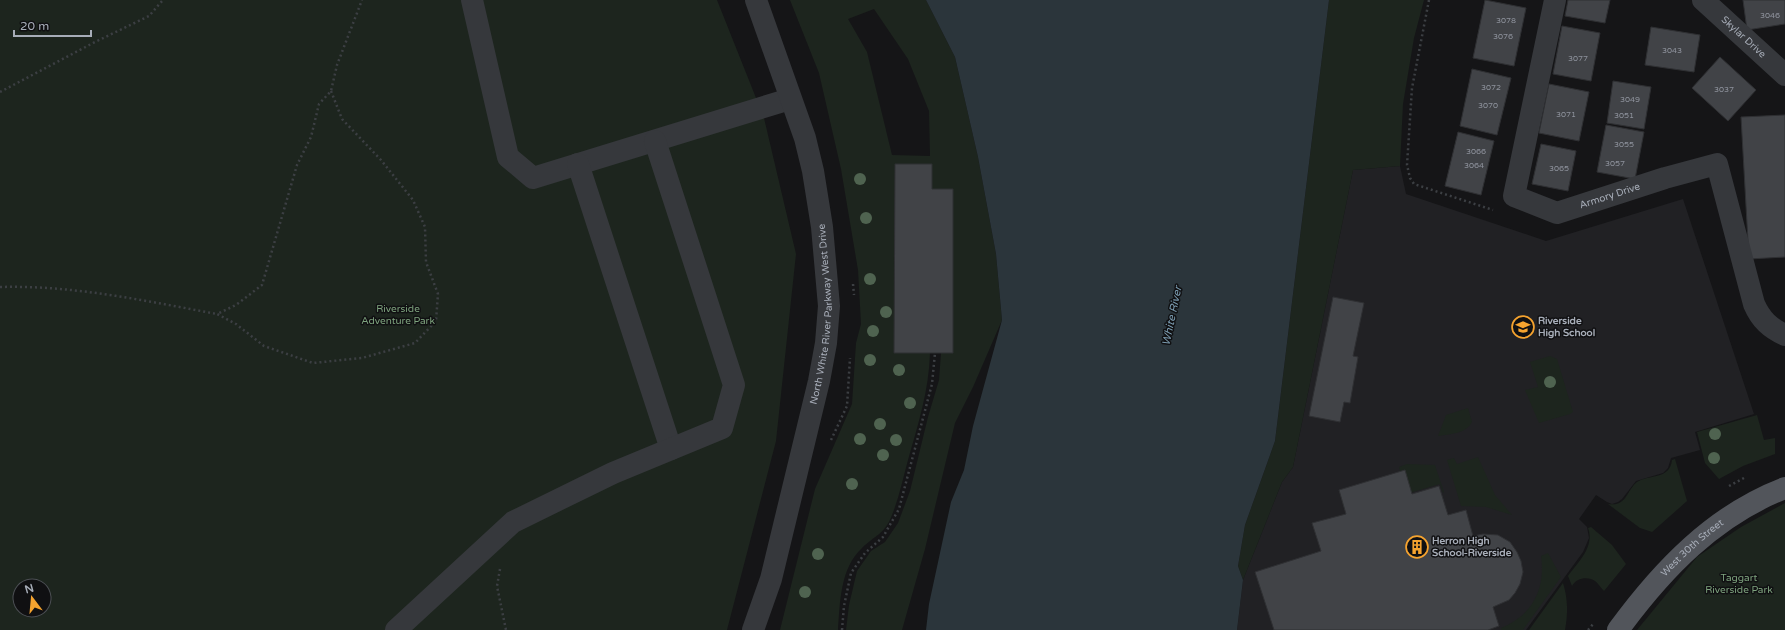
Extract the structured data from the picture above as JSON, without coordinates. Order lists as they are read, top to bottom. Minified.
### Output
{"streets":{"main road":["West 30th Street"],"street":["Skylar Drive","Armory Drive","North White River Parkway West Drive"]},"water":["White River"],"parks":["Riverside Adventure Park","Taggart Riverside Park"],"places":{"school or university":["Riverside High School"],"building":["Herron High School-Riverside"]},"house_numbers":["3046","3078","3076","3043","3077","3072","3037","3049","3070","3071","3051","3055","3066","3057","3064","3065"],"scale_bar":"20 m","north":"top"}
